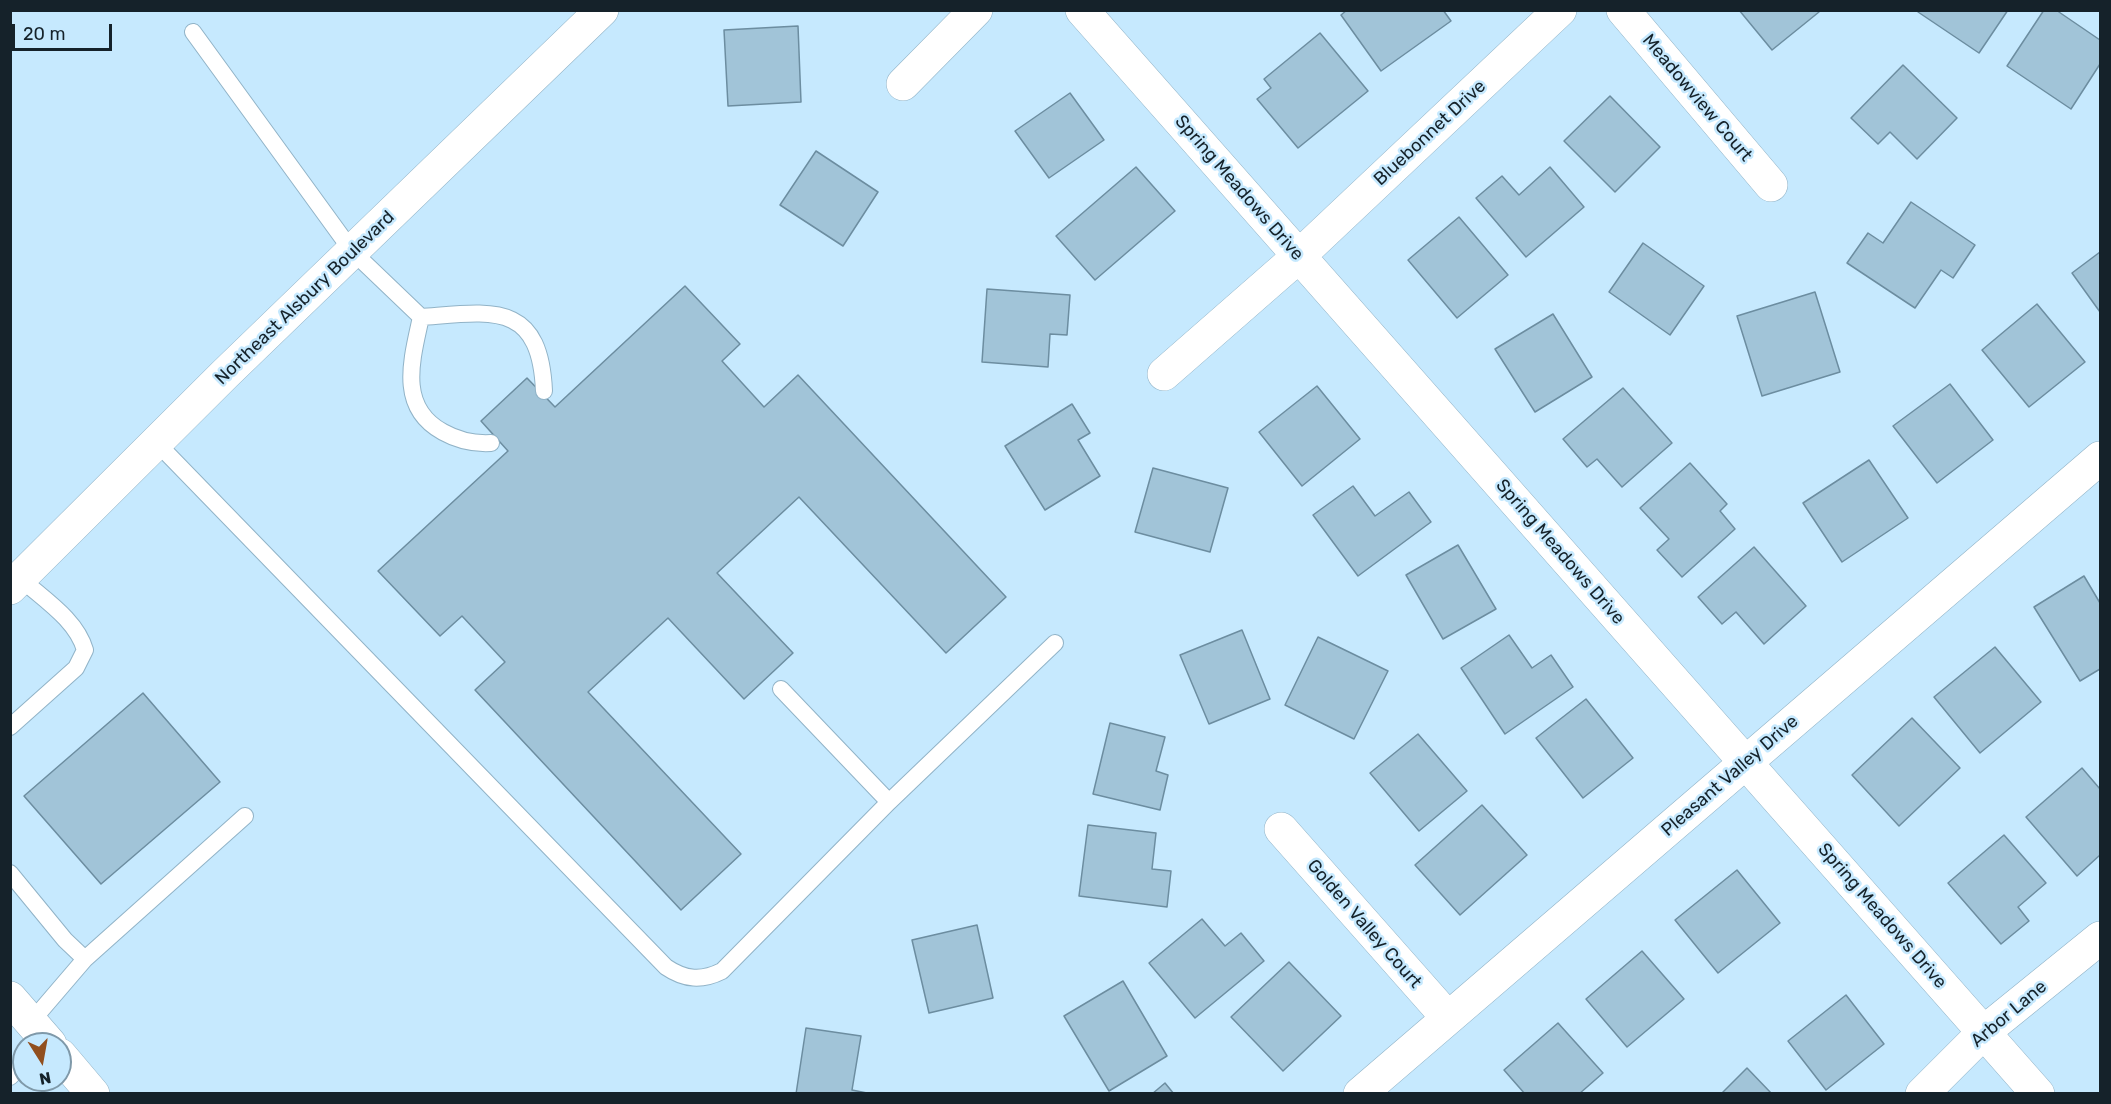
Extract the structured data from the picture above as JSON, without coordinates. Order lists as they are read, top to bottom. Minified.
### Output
{"streets":{"street":["Meadowview Court","Bluebonnet Drive","Spring Meadows Drive","Northeast Alsbury Boulevard","Pleasant Valley Drive","Golden Valley Court","Arbor Lane"]},"crossings":[["Bluebonnet Drive","Spring Meadows Drive"],["Spring Meadows Drive","Pleasant Valley Drive"],["Spring Meadows Drive","Arbor Lane"],["Pleasant Valley Drive","Golden Valley Court"]],"scale_bar":"20 m","north":"bottom"}
